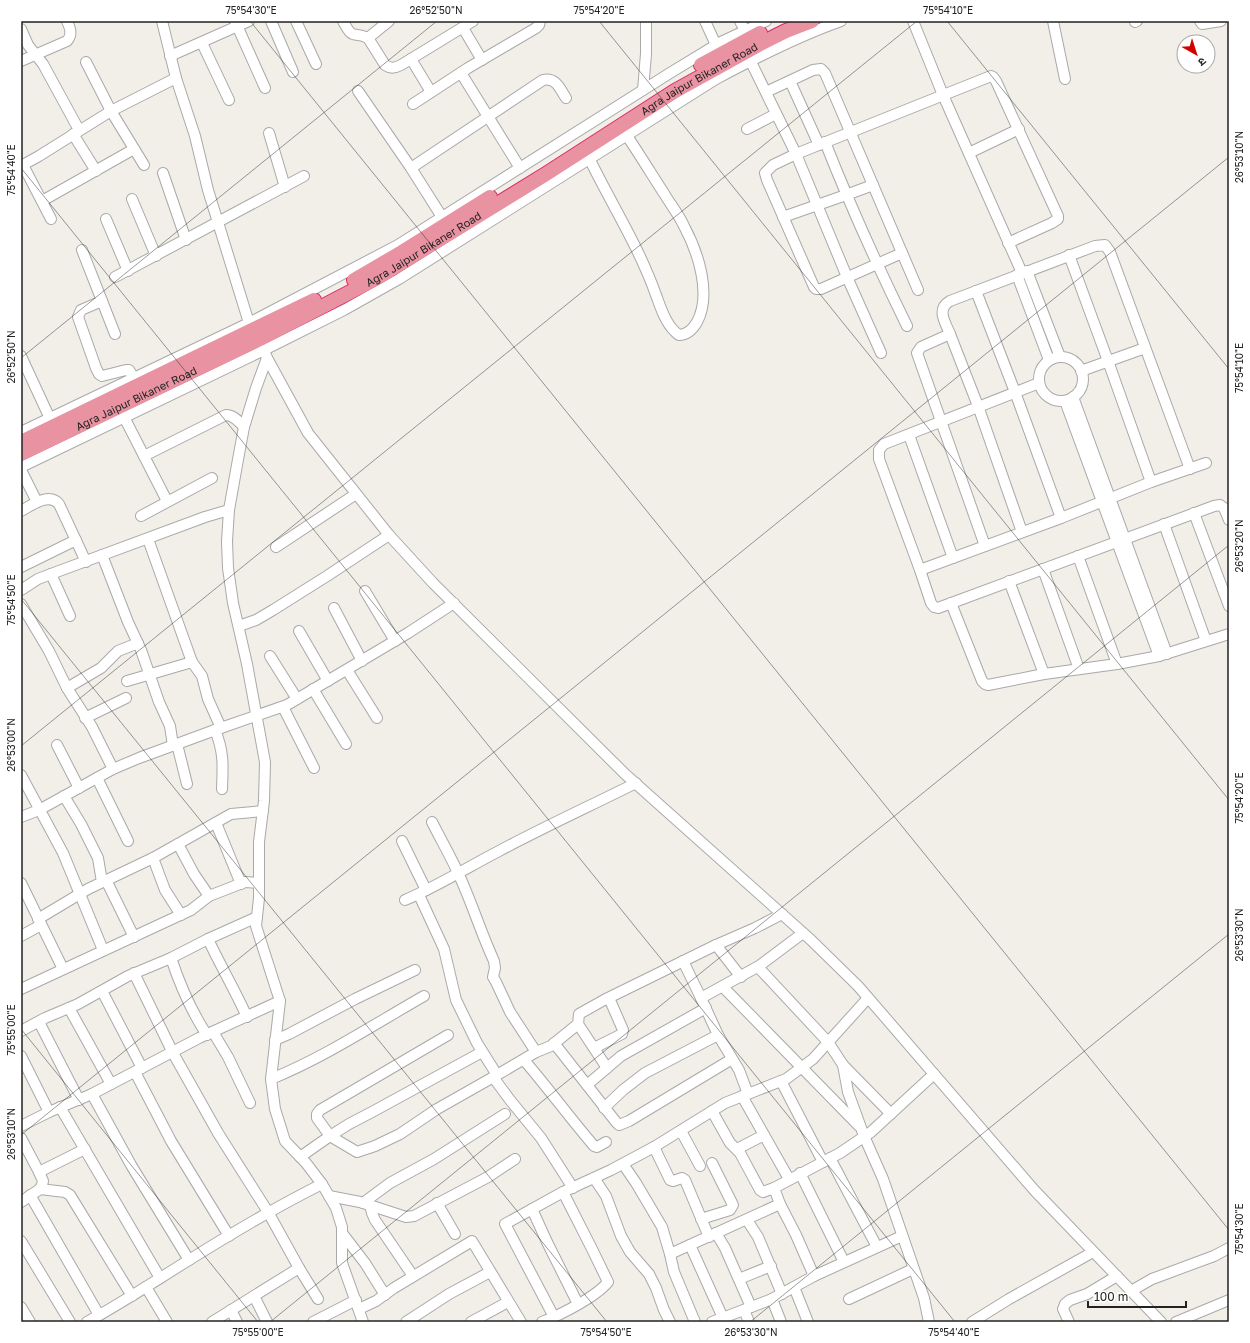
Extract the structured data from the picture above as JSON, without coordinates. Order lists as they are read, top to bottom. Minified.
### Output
{"streets":{"highway":["Agra Jaipur Bikaner Road"]},"scale_bar":"100 m","north":"bottom right","coordinates":["75°54'30\"E","26°52'50\"N","75°54'20\"E","75°54'10\"E","26°53'10\"N","75°54'40\"E","26°53'20\"N","75°54'50\"E","26°53'00\"N","26°53'30\"N","75°55'00\"E"]}
